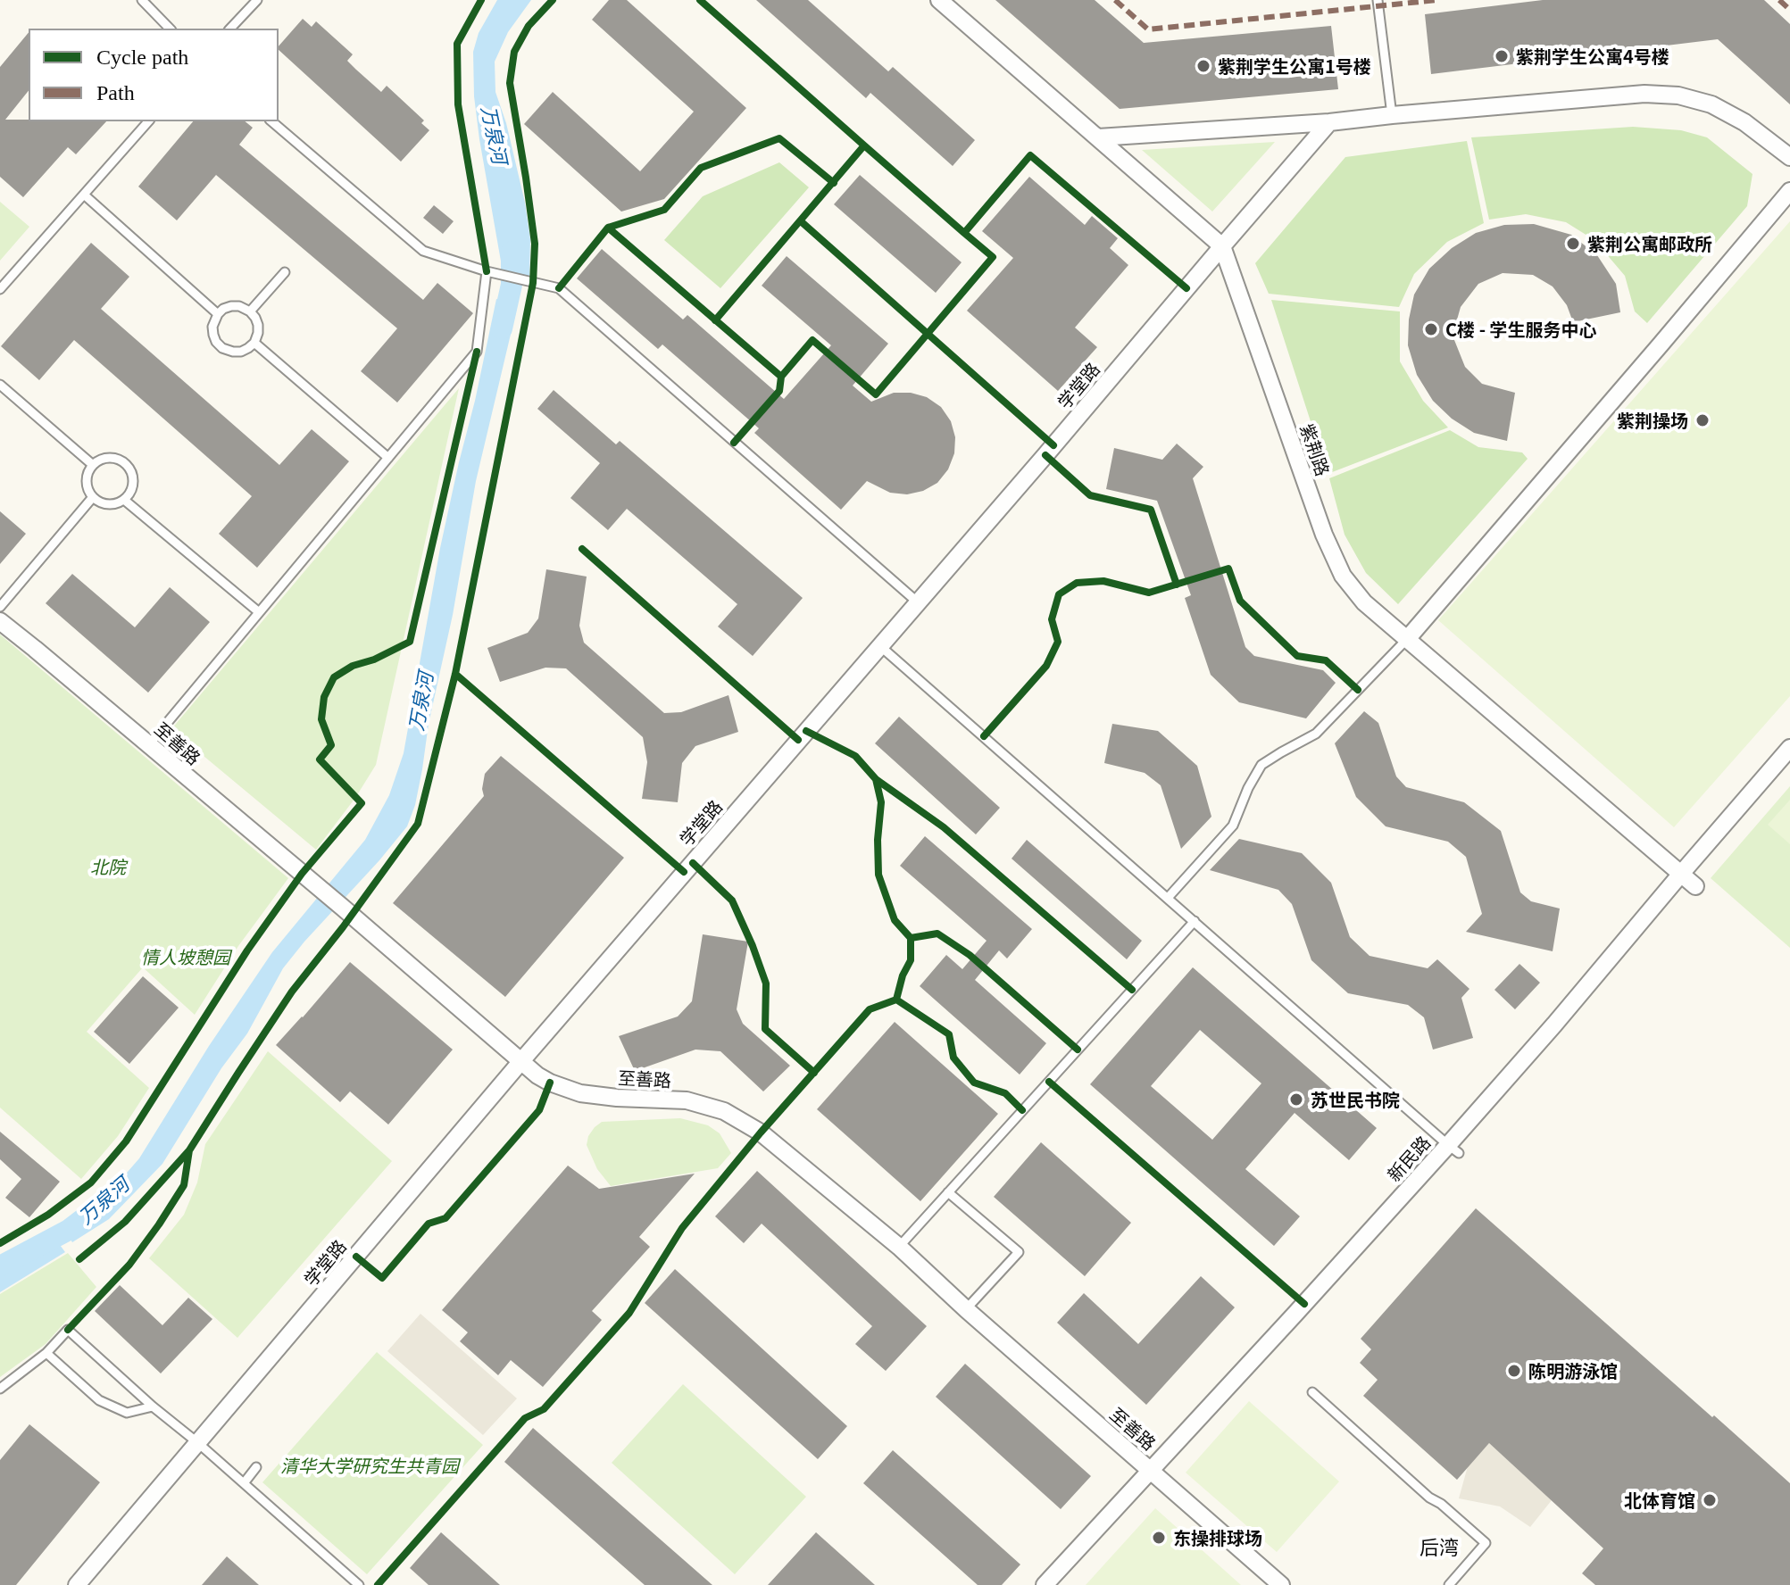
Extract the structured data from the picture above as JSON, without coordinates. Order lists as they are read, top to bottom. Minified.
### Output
{"streets":{"street":["学堂路","紫荆路","至善路","新民路"]},"crossings":[["学堂路","紫荆路"],["学堂路","至善路"],["紫荆路","新民路"],["至善路","新民路"]],"districts":["后湾"],"water":["万泉河"],"parks":["北院","情人坡憩园","清华大学研究生共青园"],"places":["紫荆学生公寓4号楼","紫荆学生公寓1号楼","紫荆公寓邮政所","C楼 - 学生服务中心","紫荆操场","苏世民书院","陈明游泳馆","北体育馆","东操排球场"],"legend":["Cycle path","Path"]}
